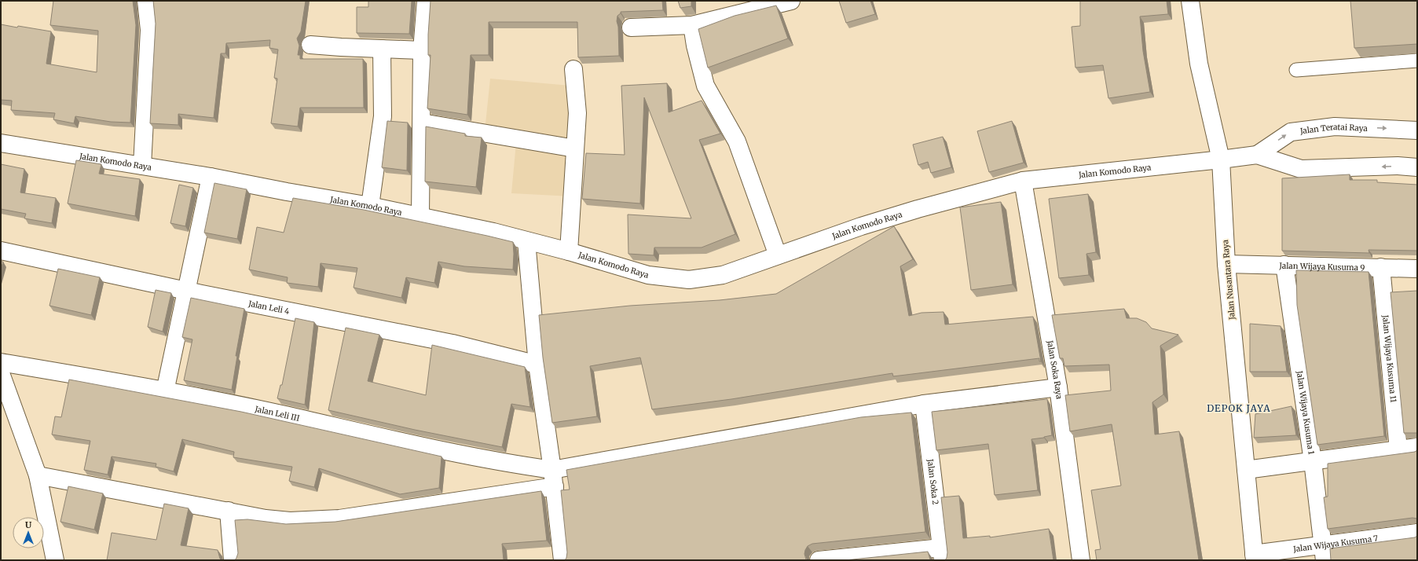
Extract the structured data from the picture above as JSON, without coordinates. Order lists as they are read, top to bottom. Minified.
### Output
{"streets":{"main road":["Jalan Teratai Raya","Jalan Komodo Raya","Jalan Wijaya Kusuma 9","Jalan Nusantara Raya","Jalan Leli 4","Jalan Wijaya Kusuma 11","Jalan Soka Raya","Jalan Wijaya Kusuma 1","Jalan Leli III","Jalan Soka 2","Jalan Wijaya Kusuma 7"]},"crossings":[["Jalan Teratai Raya","Jalan Komodo Raya"],["Jalan Teratai Raya","Jalan Nusantara Raya"],["Jalan Komodo Raya","Jalan Nusantara Raya"],["Jalan Komodo Raya","Jalan Soka Raya"],["Jalan Wijaya Kusuma 9","Jalan Nusantara Raya"],["Jalan Wijaya Kusuma 9","Jalan Wijaya Kusuma 11"],["Jalan Wijaya Kusuma 9","Jalan Wijaya Kusuma 1"],["Jalan Nusantara Raya","Jalan Wijaya Kusuma 7"],["Jalan Wijaya Kusuma 1","Jalan Wijaya Kusuma 7"]],"districts":["DEPOK JAYA"],"north":"top"}
